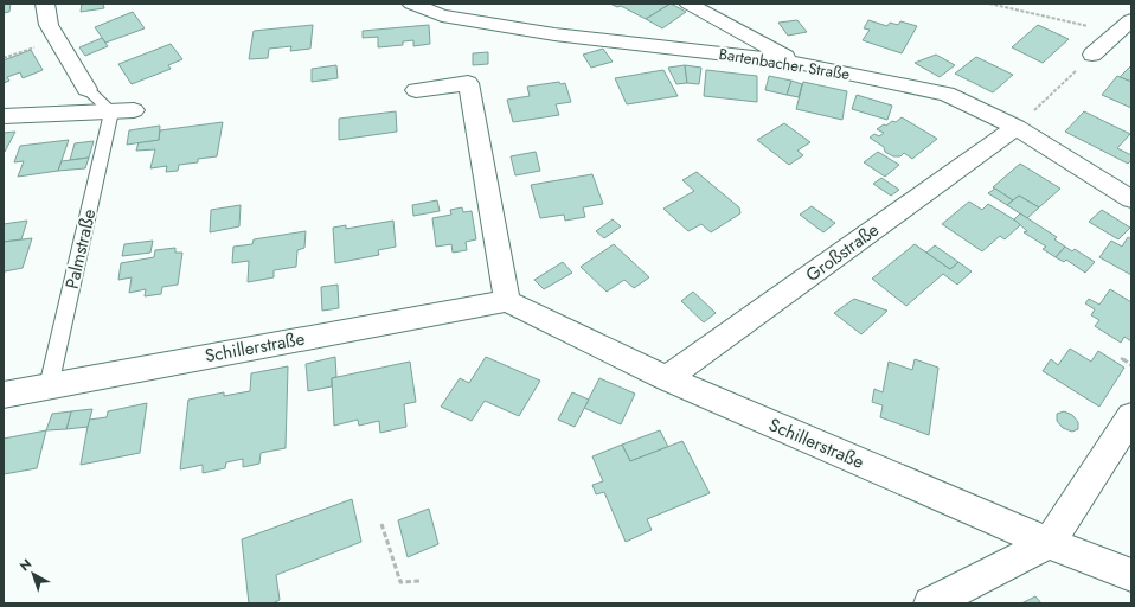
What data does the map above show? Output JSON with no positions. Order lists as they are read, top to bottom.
{
  "streets": {
    "street": ["Bartenbacher Straße", "Großstraße", "Schillerstraße"],
    "lane": ["Palmstraße"]
  },
  "crossings": [
    ["Bartenbacher Straße", "Großstraße"],
    ["Palmstraße", "Schillerstraße"],
    ["Großstraße", "Schillerstraße"]
  ],
  "north": "top left"
}
